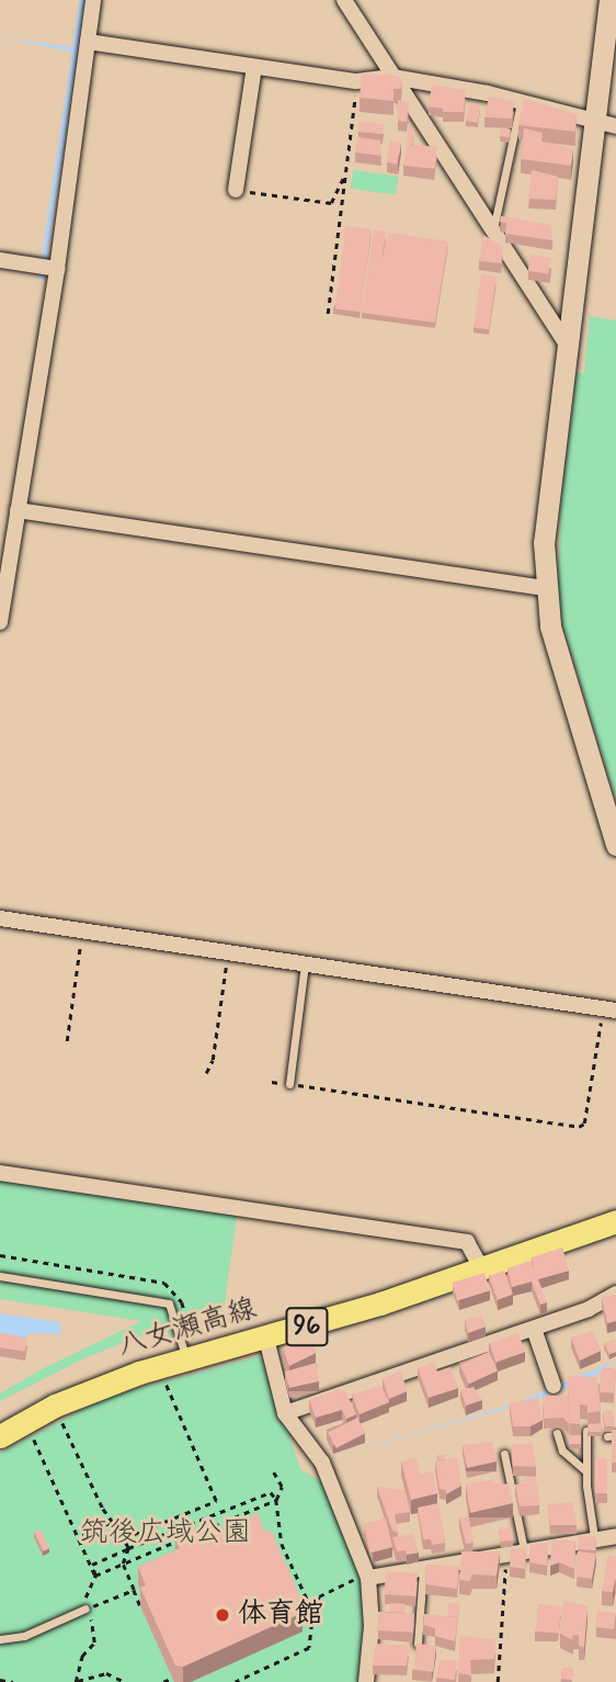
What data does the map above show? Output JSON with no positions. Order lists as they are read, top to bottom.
{
  "streets": {
    "main road": ["96", "八女瀬高線"]
  },
  "parks": ["筑後広域公園"],
  "places": ["体育館"]
}
